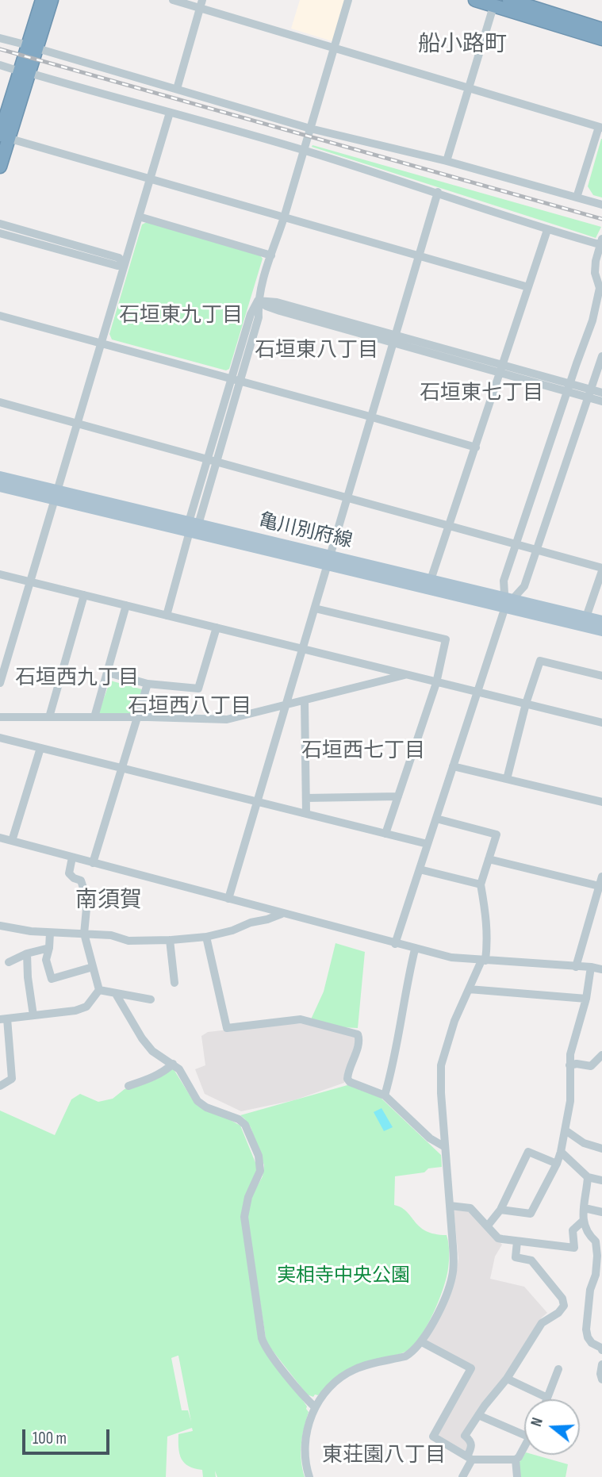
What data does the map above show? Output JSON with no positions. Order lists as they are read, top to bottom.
{
  "streets": {
    "main road": ["亀川別府線"]
  },
  "districts": [
    "船小路町",
    "石垣東九丁目",
    "石垣東八丁目",
    "石垣東七丁目",
    "石垣西九丁目",
    "石垣西八丁目",
    "石垣西七丁目",
    "南須賀",
    "東荘園八丁目"
  ],
  "parks": ["実相寺中央公園"],
  "scale_bar": "100 m",
  "north": "left"
}
